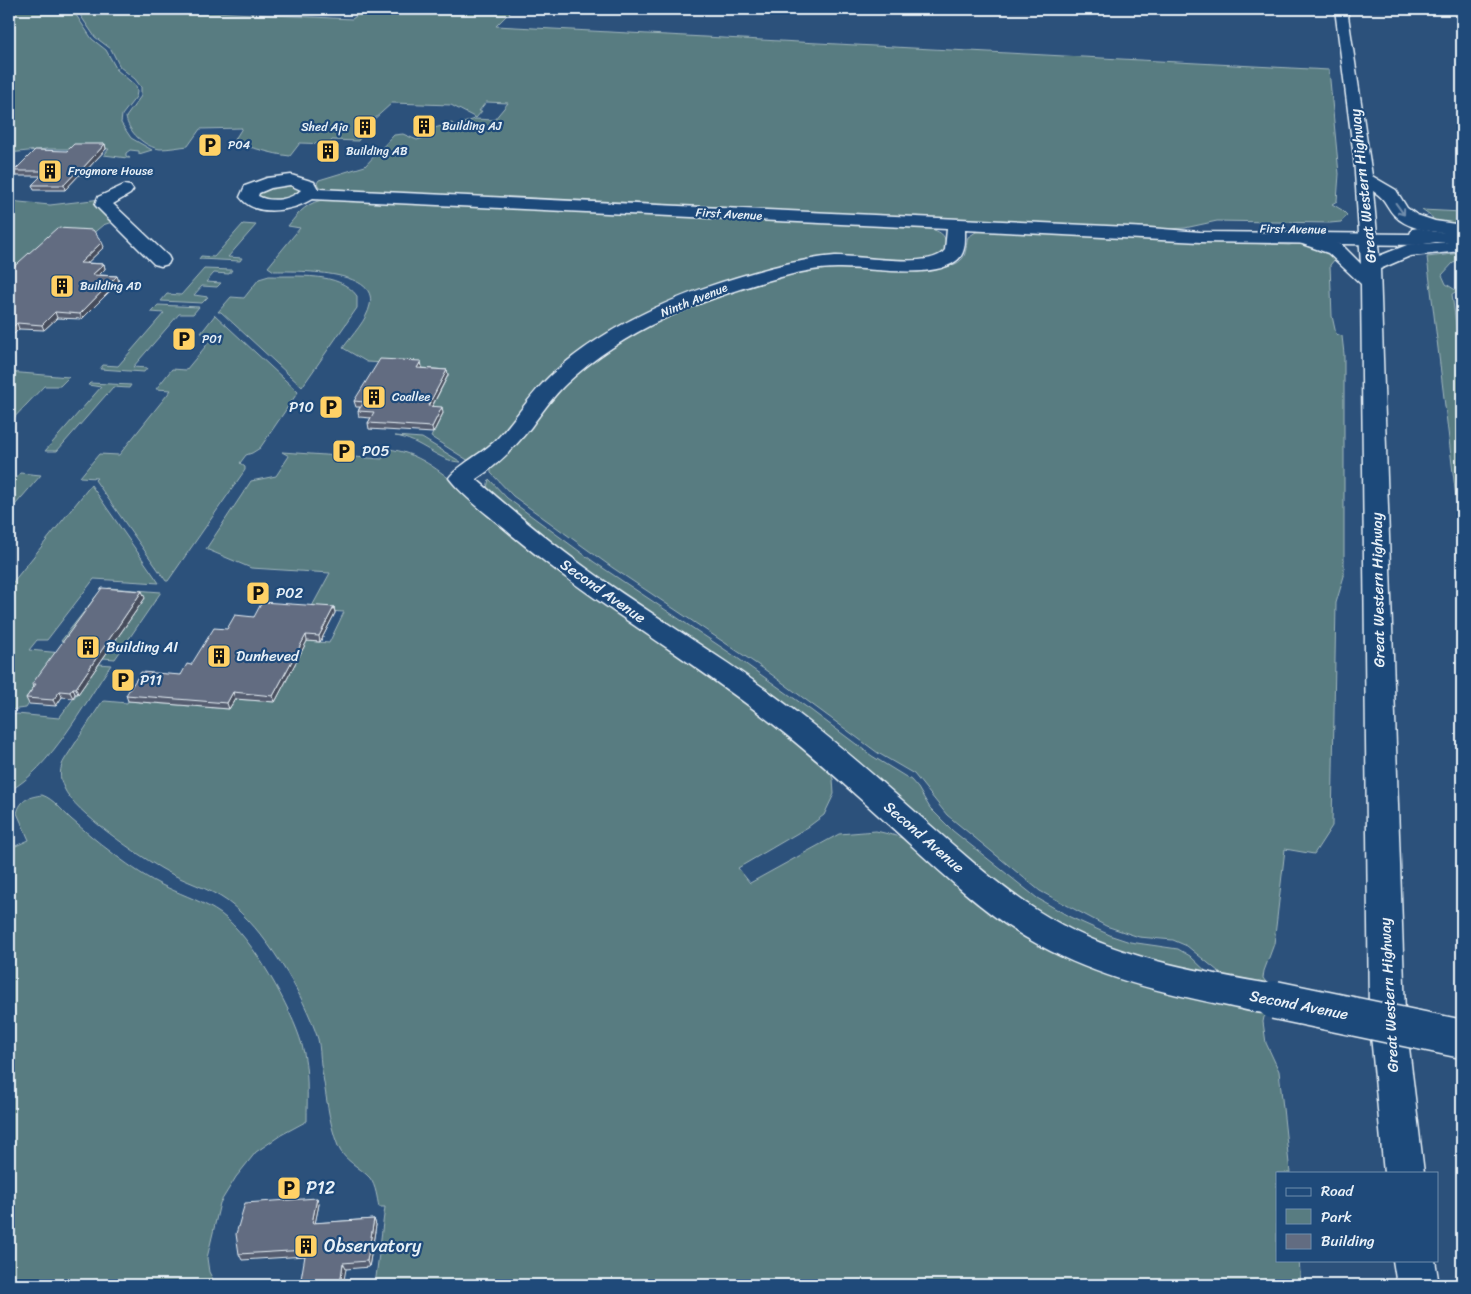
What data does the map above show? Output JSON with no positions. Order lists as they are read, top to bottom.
{
  "streets": {
    "main road": [
      "Great Western Highway",
      "First Avenue",
      "Ninth Avenue",
      "Second Avenue"
    ]
  },
  "crossings": [
    ["Great Western Highway", "First Avenue"],
    ["First Avenue", "Ninth Avenue"],
    ["Ninth Avenue", "Second Avenue"]
  ],
  "places": {
    "building": [
      "Building AJ",
      "Shed Aja",
      "Building AB",
      "Frogmore House",
      "Building AD",
      "Coallee",
      "Building AI",
      "Dunheved",
      "Observatory"
    ],
    "parking": [
      "P04",
      "P01",
      "P10",
      "P05",
      "P02",
      "P11",
      "P12"
    ]
  },
  "legend": ["Road", "Park", "Building"]
}
